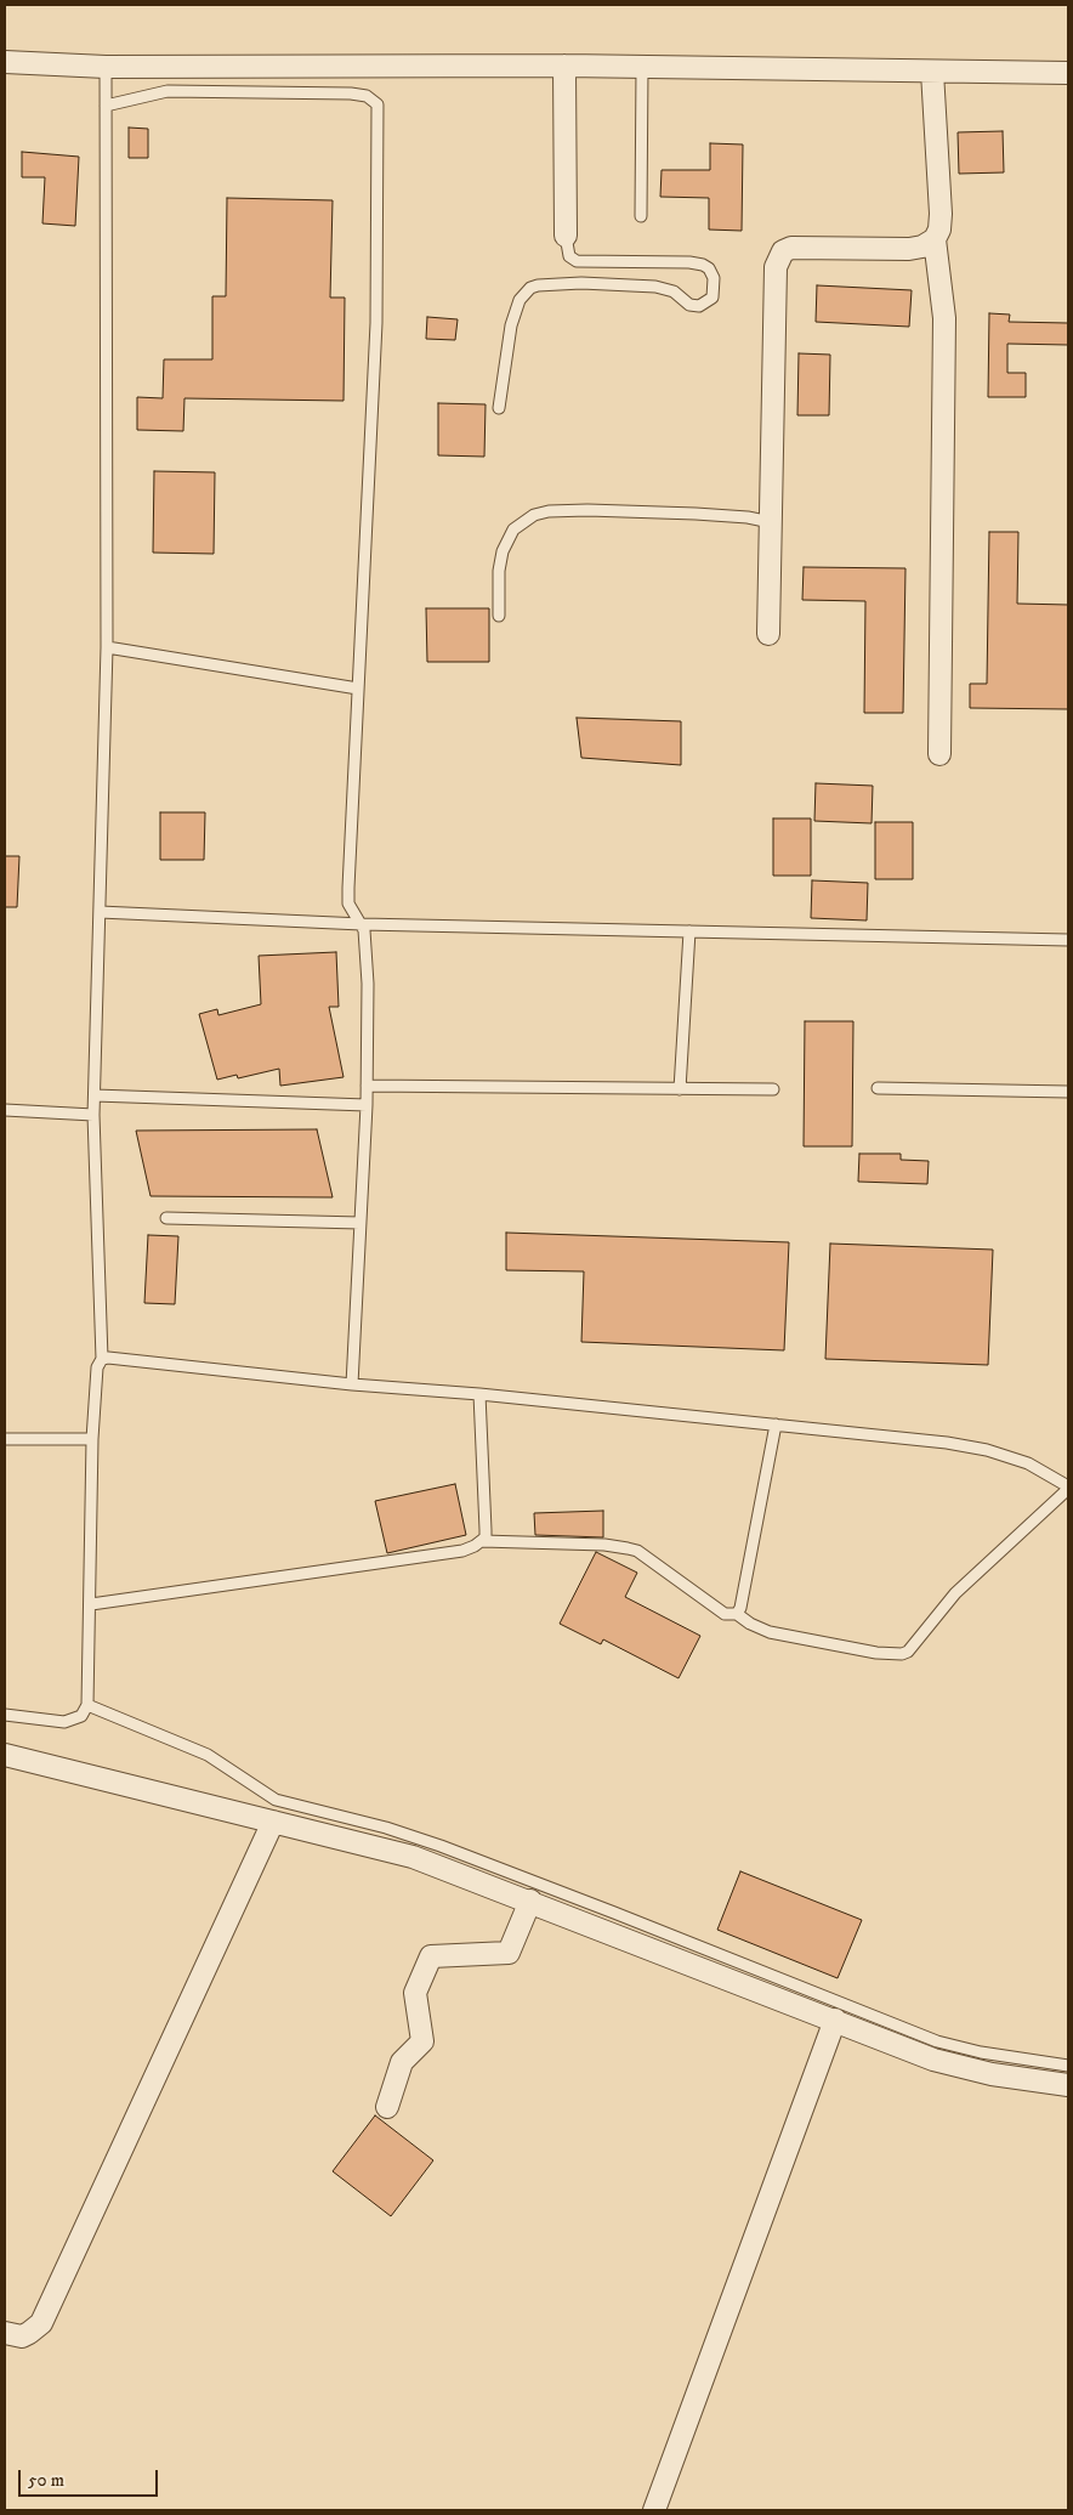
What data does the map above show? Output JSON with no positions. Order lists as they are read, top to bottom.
{
  "scale_bar": "50 m"
}
